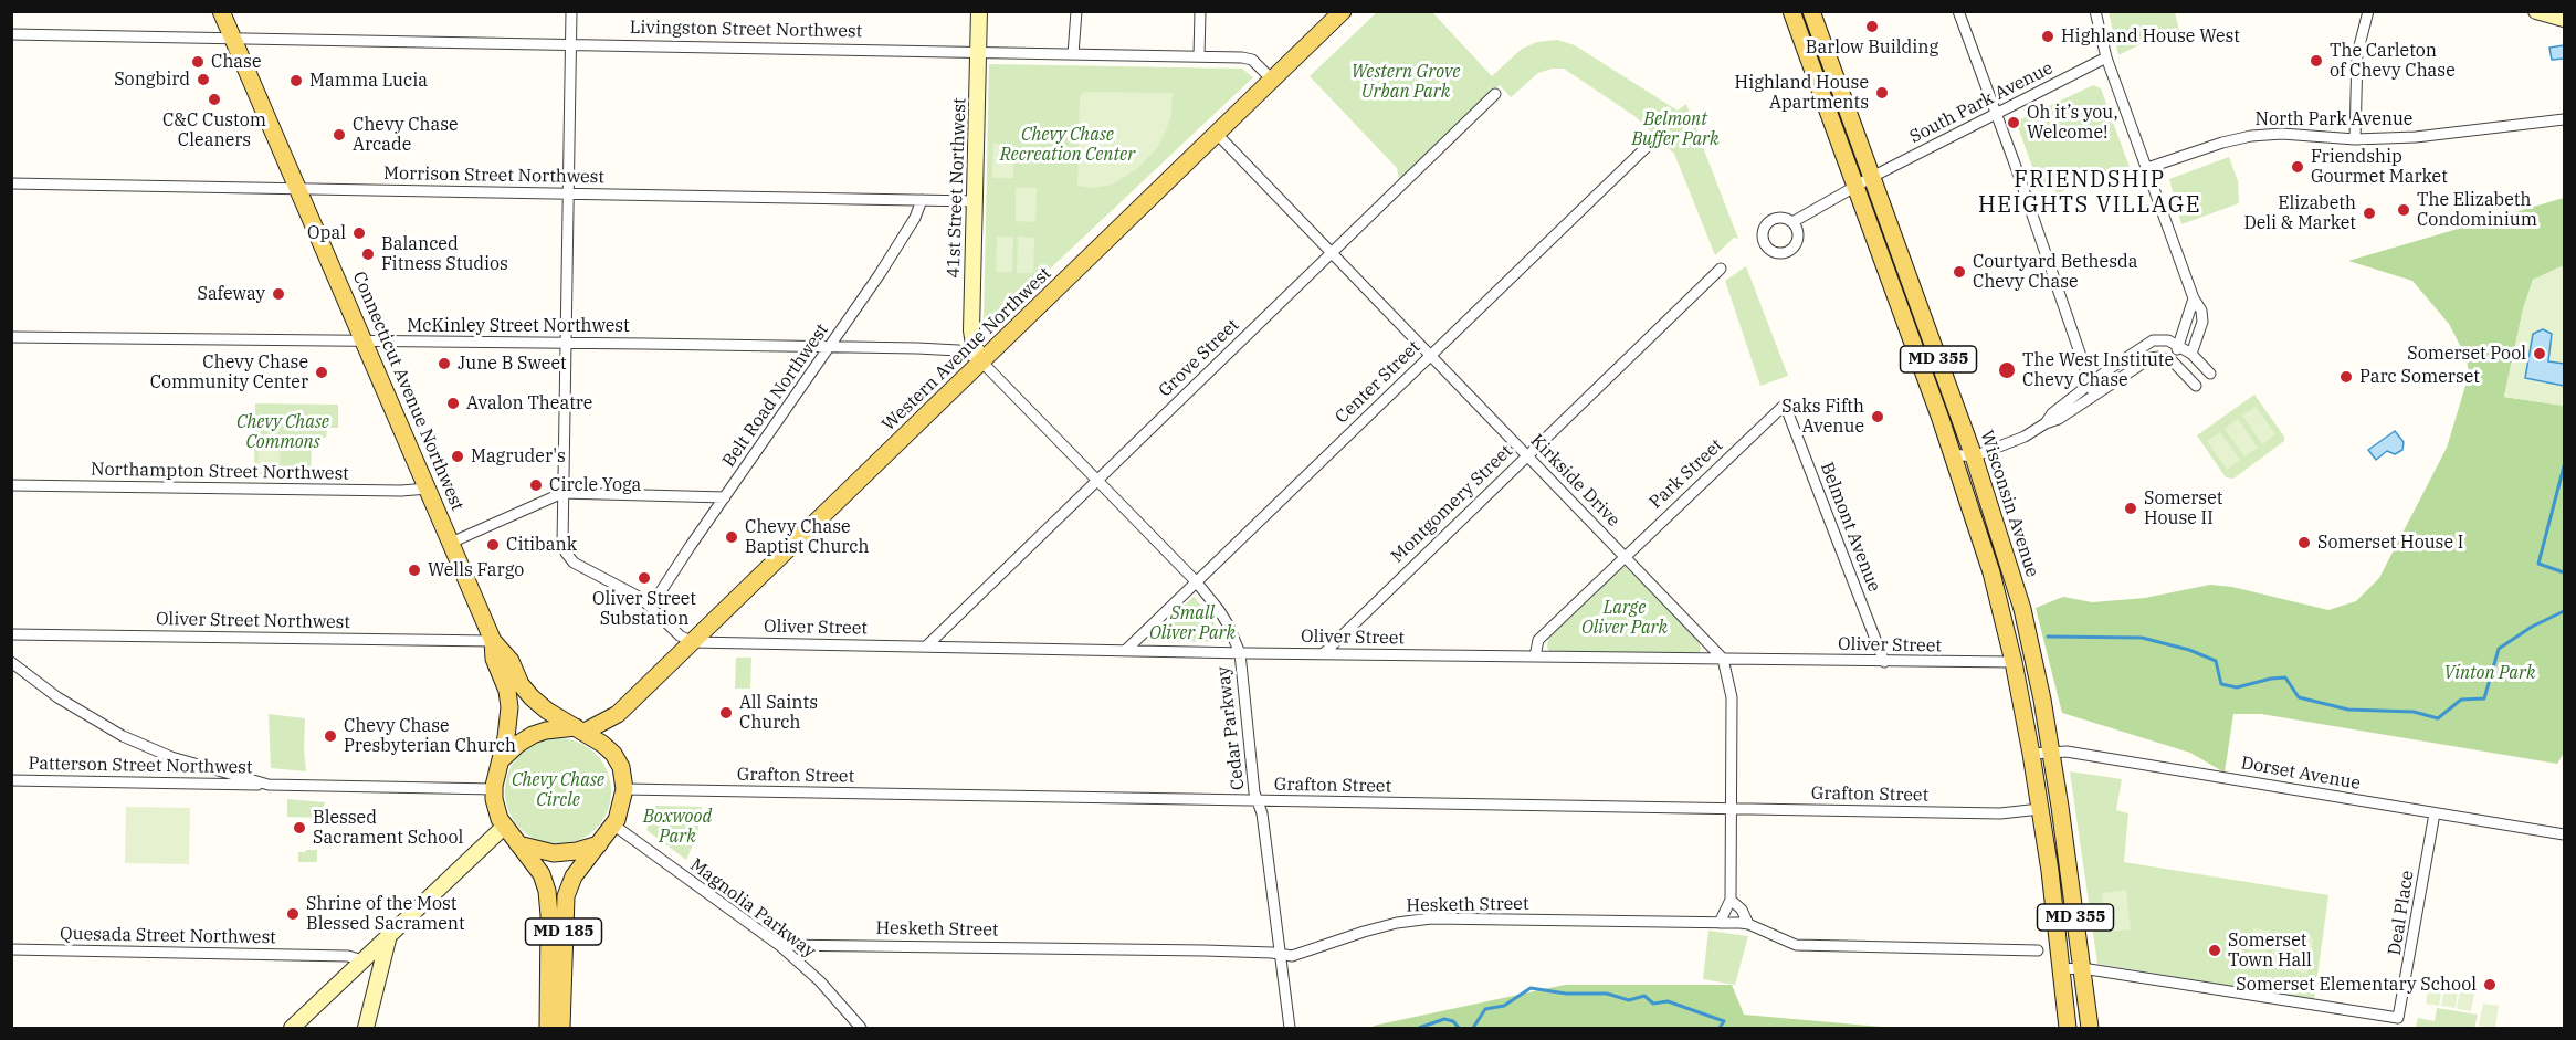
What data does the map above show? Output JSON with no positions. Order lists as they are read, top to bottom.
{
  "streets": {
    "main road": [
      "41st Street Northwest",
      "Western Avenue Northwest",
      "MD 355",
      "Connecticut Avenue Northwest",
      "Wisconsin Avenue",
      "MD 185"
    ],
    "street": [
      "Livingston Street Northwest",
      "South Park Avenue",
      "North Park Avenue",
      "Morrison Street Northwest",
      "McKinley Street Northwest",
      "Grove Street",
      "Center Street",
      "Belt Road Northwest",
      "Northampton Street Northwest",
      "Park Street",
      "Kirkside Drive",
      "Montgomery Street",
      "Belmont Avenue",
      "Oliver Street Northwest",
      "Oliver Street",
      "Cedar Parkway",
      "Patterson Street Northwest",
      "Dorset Avenue",
      "Grafton Street",
      "Hesketh Street",
      "Magnolia Parkway",
      "Deal Place",
      "Quesada Street Northwest"
    ]
  },
  "crossings": [
    ["Livingston Street Northwest", "41st Street Northwest"],
    ["Livingston Street Northwest", "Western Avenue Northwest"],
    ["Livingston Street Northwest", "Connecticut Avenue Northwest"],
    ["South Park Avenue", "Wisconsin Avenue"],
    ["Morrison Street Northwest", "41st Street Northwest"],
    ["Morrison Street Northwest", "Connecticut Avenue Northwest"],
    ["Morrison Street Northwest", "Belt Road Northwest"],
    ["41st Street Northwest", "McKinley Street Northwest"],
    ["41st Street Northwest", "Western Avenue Northwest"],
    ["41st Street Northwest", "Cedar Parkway"],
    ["McKinley Street Northwest", "Western Avenue Northwest"],
    ["McKinley Street Northwest", "Connecticut Avenue Northwest"],
    ["McKinley Street Northwest", "Belt Road Northwest"],
    ["McKinley Street Northwest", "Cedar Parkway"],
    ["Western Avenue Northwest", "Connecticut Avenue Northwest"],
    ["Western Avenue Northwest", "Kirkside Drive"],
    ["Western Avenue Northwest", "Oliver Street"],
    ["Western Avenue Northwest", "Cedar Parkway"],
    ["Western Avenue Northwest", "Grafton Street"],
    ["Western Avenue Northwest", "Magnolia Parkway"],
    ["Western Avenue Northwest", "MD 185"],
    ["Grove Street", "Kirkside Drive"],
    ["Grove Street", "Oliver Street"],
    ["Grove Street", "Cedar Parkway"],
    ["Center Street", "Kirkside Drive"],
    ["Center Street", "Oliver Street"],
    ["Center Street", "Cedar Parkway"],
    ["Connecticut Avenue Northwest", "Northampton Street Northwest"],
    ["Connecticut Avenue Northwest", "Oliver Street Northwest"],
    ["Connecticut Avenue Northwest", "Grafton Street"],
    ["Connecticut Avenue Northwest", "Magnolia Parkway"],
    ["Connecticut Avenue Northwest", "MD 185"],
    ["Park Street", "Kirkside Drive"],
    ["Park Street", "Belmont Avenue"],
    ["Park Street", "Oliver Street"],
    ["Kirkside Drive", "Montgomery Street"],
    ["Kirkside Drive", "Oliver Street"],
    ["Montgomery Street", "Oliver Street"],
    ["Wisconsin Avenue", "Oliver Street"],
    ["Wisconsin Avenue", "Dorset Avenue"],
    ["Wisconsin Avenue", "Grafton Street"],
    ["Wisconsin Avenue", "Deal Place"],
    ["Belmont Avenue", "Oliver Street"],
    ["Oliver Street", "Cedar Parkway"],
    ["Cedar Parkway", "Grafton Street"],
    ["Cedar Parkway", "Hesketh Street"],
    ["Dorset Avenue", "Deal Place"],
    ["Grafton Street", "Magnolia Parkway"],
    ["Grafton Street", "MD 185"],
    ["Hesketh Street", "Magnolia Parkway"],
    ["Magnolia Parkway", "MD 185"]
  ],
  "districts": ["FRIENDSHIP HEIGHTS VILLAGE"],
  "parks": [
    "Western Grove Urban Park",
    "Belmont Buffer Park",
    "Chevy Chase Recreation Center",
    "Chevy Chase Commons",
    "Large Oliver Park",
    "Small Oliver Park",
    "Vinton Park",
    "Chevy Chase Circle",
    "Boxwood Park"
  ],
  "places": [
    "Barlow Building",
    "Highland House West",
    "The Carleton of Chevy Chase",
    "Chase",
    "Songbird",
    "Mamma Lucia",
    "Highland House Apartments",
    "C&C Custom Cleaners",
    "Oh it’s you, Welcome!",
    "Chevy Chase Arcade",
    "Friendship Gourmet Market",
    "The Elizabeth Condominium",
    "Elizabeth Deli & Market",
    "Opal",
    "Balanced Fitness Studios",
    "Courtyard Bethesda Chevy Chase",
    "Safeway",
    "Somerset Pool",
    "June B Sweet",
    "The West Institute Chevy Chase",
    "Chevy Chase Community Center",
    "Parc Somerset",
    "Avalon Theatre",
    "Saks Fifth Avenue",
    "Magruder's",
    "Circle Yoga",
    "Somerset House II",
    "Chevy Chase Baptist Church",
    "Somerset House I",
    "Citibank",
    "Wells Fargo",
    "Oliver Street Substation",
    "All Saints Church",
    "Chevy Chase Presbyterian Church",
    "Blessed Sacrament School",
    "Shrine of the Most Blessed Sacrament",
    "Somerset Town Hall",
    "Somerset Elementary School"
  ]
}
